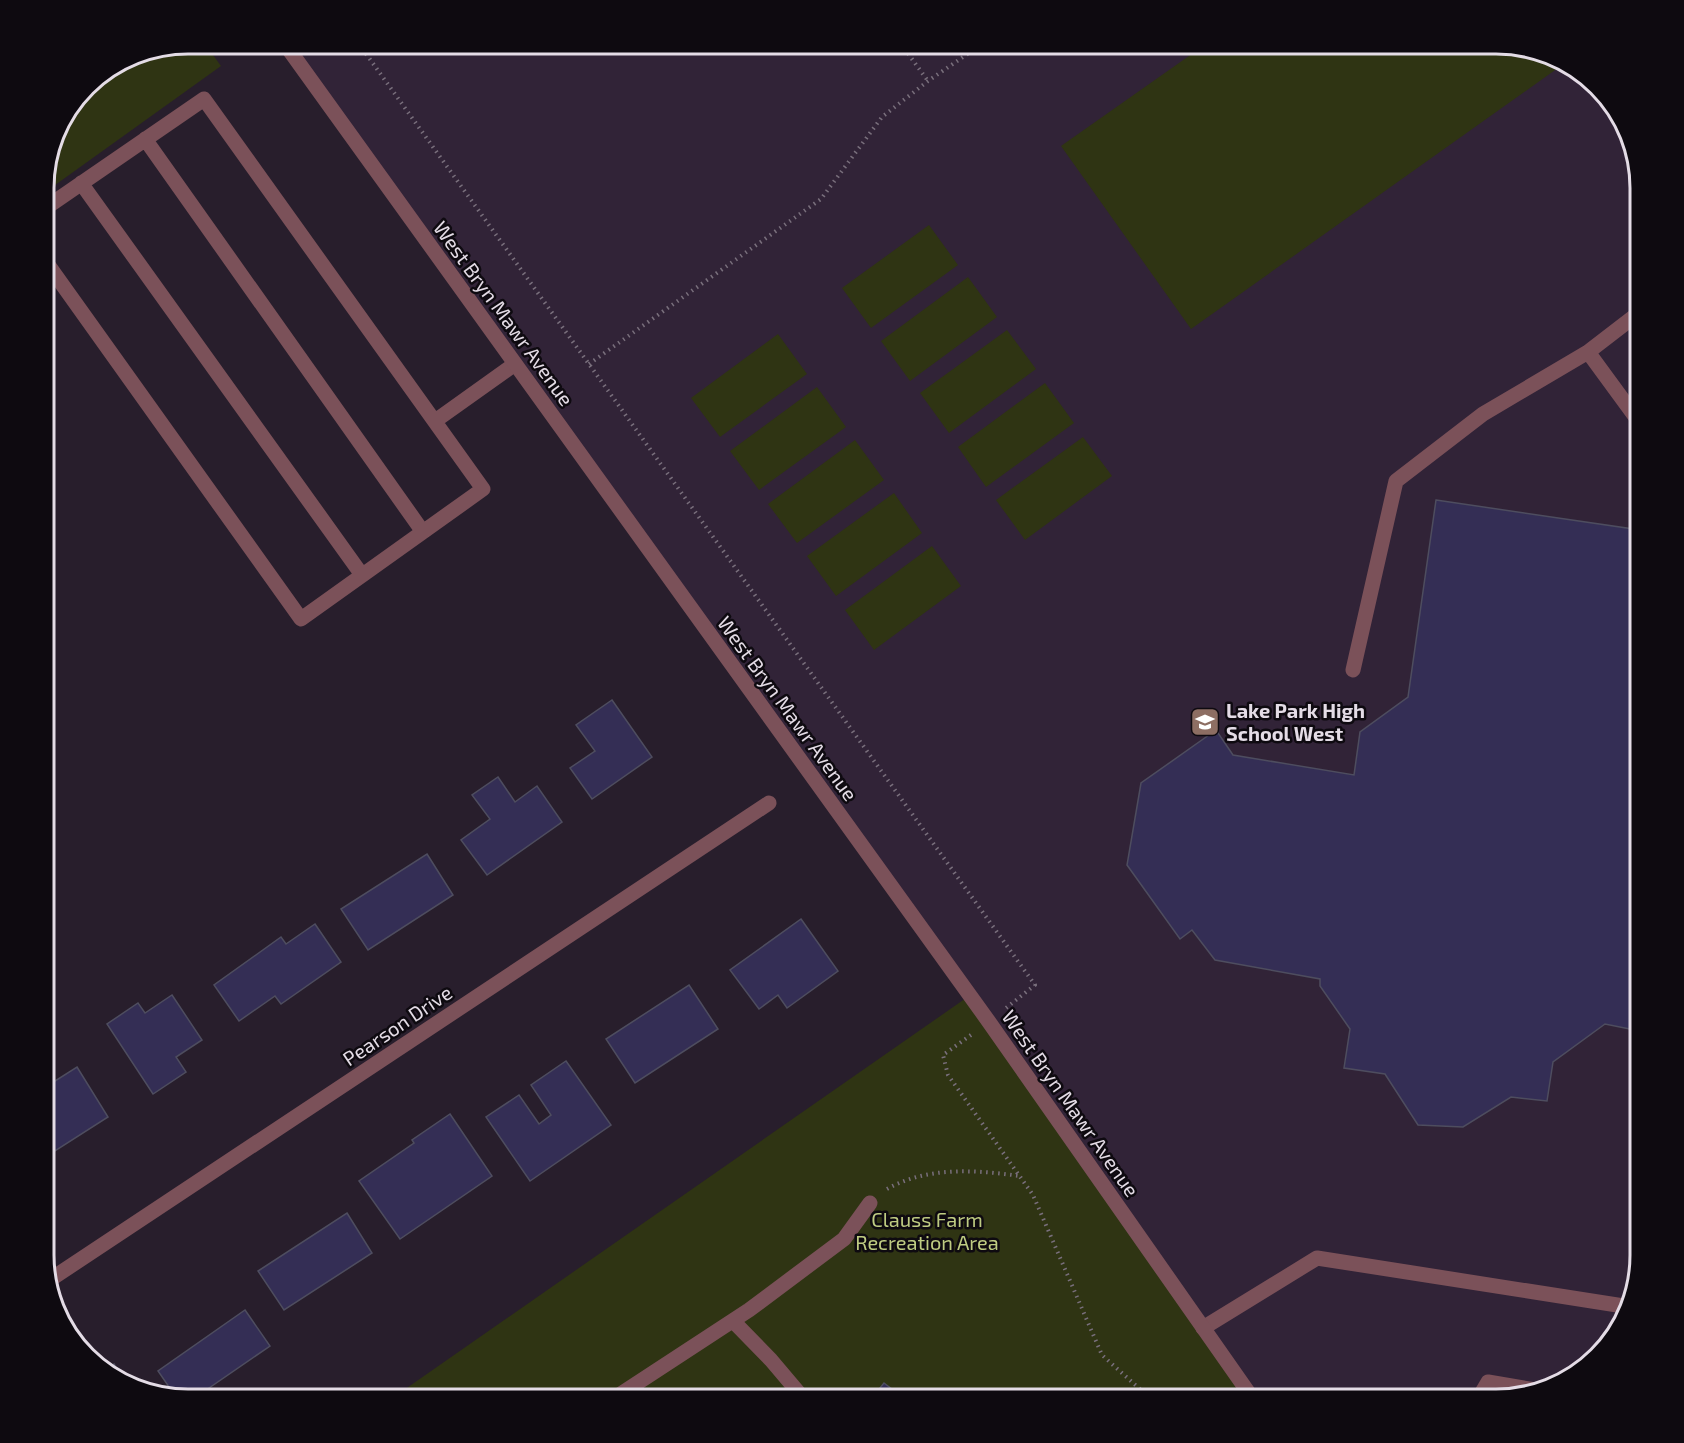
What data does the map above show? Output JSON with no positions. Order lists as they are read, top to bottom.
{
  "streets": {
    "street": ["West Bryn Mawr Avenue", "Pearson Drive"]
  },
  "parks": ["Clauss Farm Recreation Area"],
  "places": {
    "school or university": ["Lake Park High School West"]
  }
}
